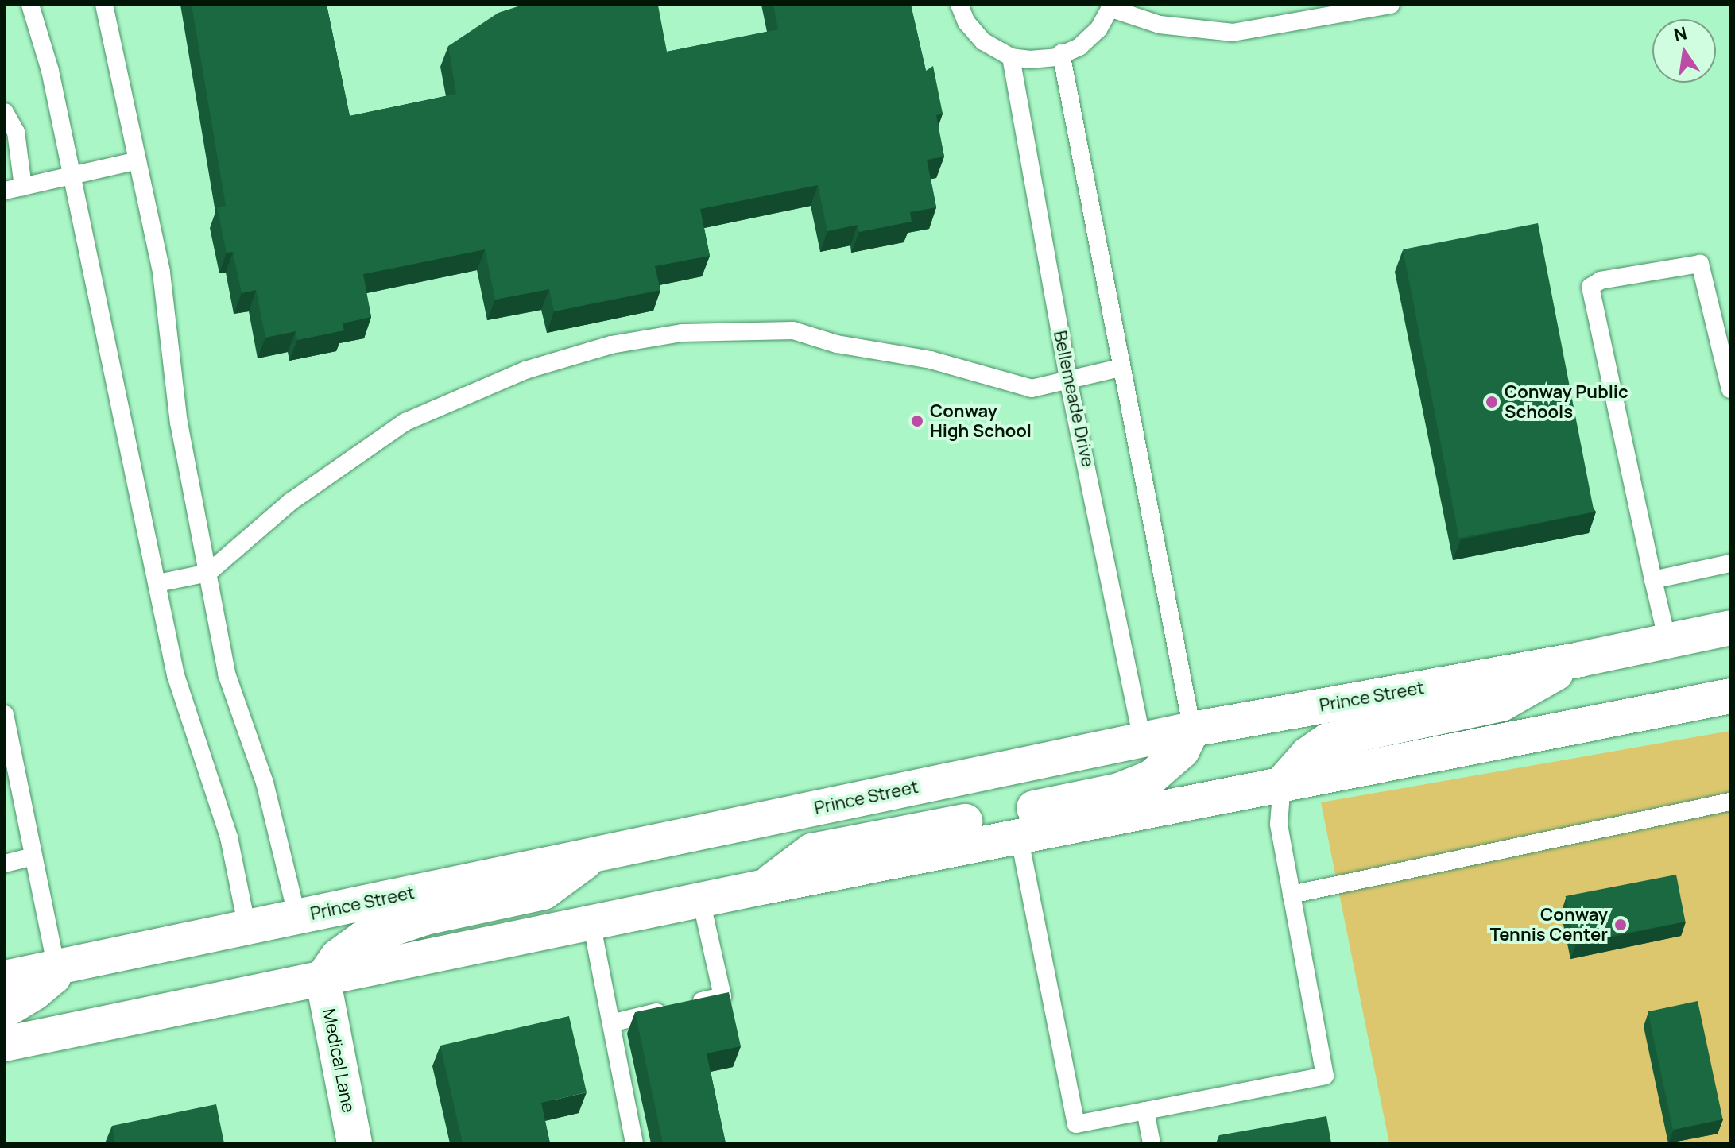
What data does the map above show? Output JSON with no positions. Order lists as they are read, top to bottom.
{
  "streets": {
    "main road": ["Prince Street", "Medical Lane"],
    "lane": ["Bellemeade Drive"]
  },
  "crossings": [
    ["Bellemeade Drive", "Prince Street"]
  ],
  "places": ["Conway Public Schools", "Conway High School", "Conway Tennis Center"],
  "north": "top"
}
